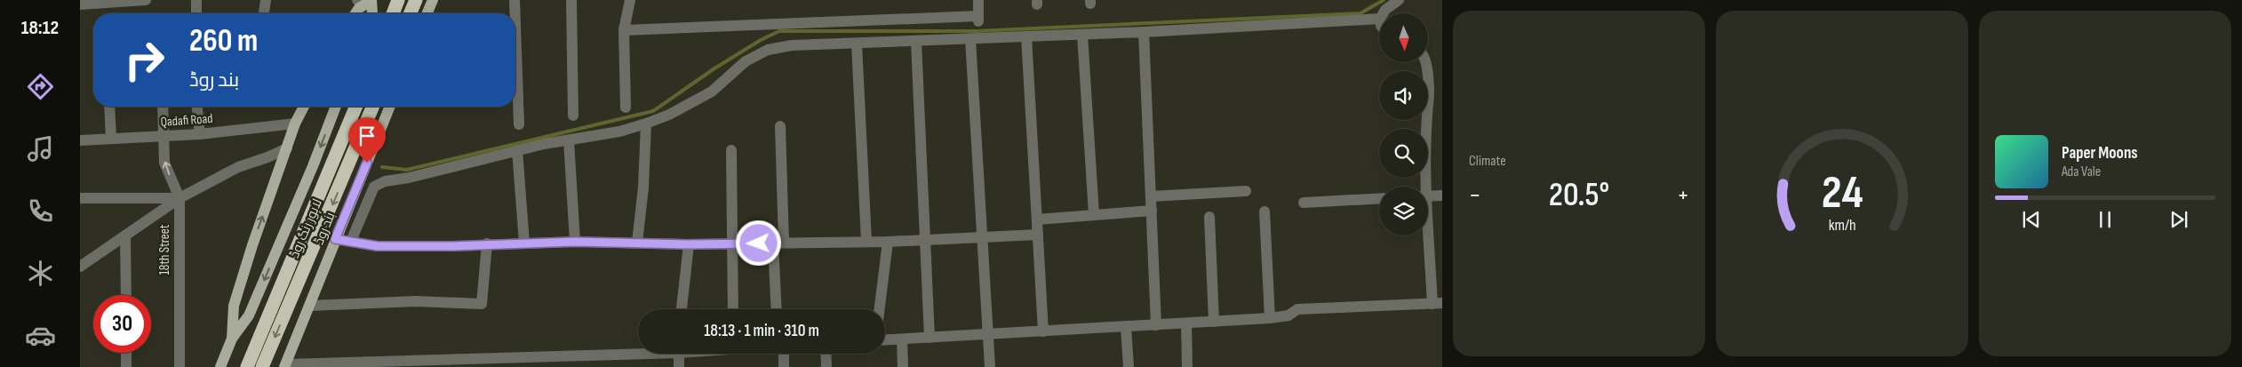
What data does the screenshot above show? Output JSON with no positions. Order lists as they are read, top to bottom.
{
  "streets": {
    "highway": ["لاہور رنگ روڈ"],
    "main road": ["بند روڈ"],
    "street": ["Qadafi Road", "18th Street"]
  },
  "crossings": [
    ["Qadafi Road", "18th Street"]
  ],
  "north": "bottom",
  "page": {
    "tabs": "18:12",
    "tile": "Climate",
    "turn": ["260 m", "بند روڈ"],
    "song": ["Paper Moons", "Ada Vale"],
    "heat": ["−", "20.5°", "+"],
    "limit": "30",
    "trip": "18:13 · 1 min · 310 m",
    "gauge": ["24", "km/h"]
  }
}
